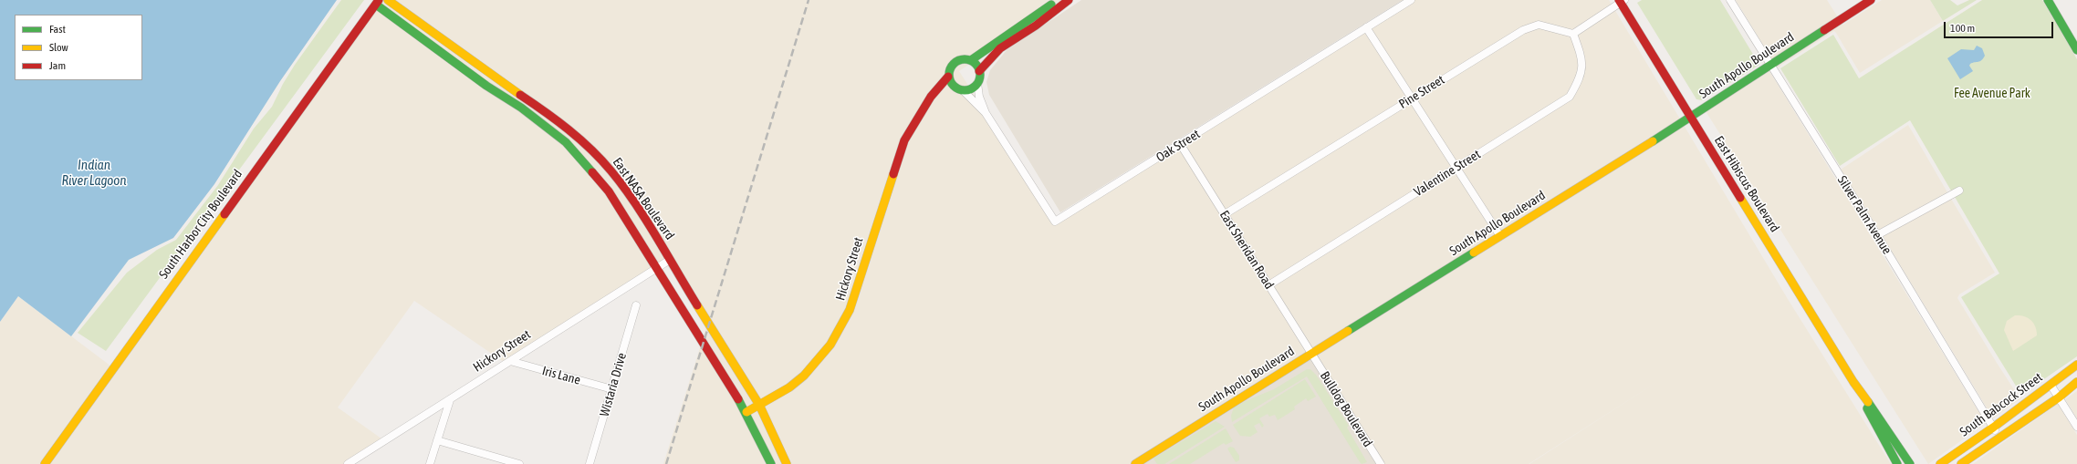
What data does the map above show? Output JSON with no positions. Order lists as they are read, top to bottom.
{
  "streets": {
    "street": [
      "South Apollo Boulevard",
      "Pine Street",
      "Oak Street",
      "Valentine Street",
      "East Hibiscus Boulevard",
      "East NASA Boulevard",
      "Silver Palm Avenue",
      "South Harbor City Boulevard",
      "East Sheridan Road",
      "Hickory Street",
      "Iris Lane",
      "Wistaria Drive",
      "South Babcock Street",
      "Bulldog Boulevard"
    ]
  },
  "crossings": [
    ["South Apollo Boulevard", "East Hibiscus Boulevard"],
    ["South Apollo Boulevard", "Silver Palm Avenue"],
    ["South Apollo Boulevard", "East Sheridan Road"],
    ["South Apollo Boulevard", "Bulldog Boulevard"],
    ["Pine Street", "Valentine Street"],
    ["Pine Street", "East Sheridan Road"],
    ["Oak Street", "East Sheridan Road"],
    ["Oak Street", "Hickory Street"],
    ["Valentine Street", "East Sheridan Road"],
    ["East NASA Boulevard", "South Harbor City Boulevard"],
    ["East NASA Boulevard", "Hickory Street"],
    ["Silver Palm Avenue", "South Babcock Street"],
    ["East Sheridan Road", "Bulldog Boulevard"],
    ["Hickory Street", "Iris Lane"],
    ["Iris Lane", "Wistaria Drive"]
  ],
  "water": ["Indian River Lagoon"],
  "parks": ["Fee Avenue Park"],
  "legend": ["Fast", "Slow", "Jam"],
  "scale_bar": "100 m"
}
